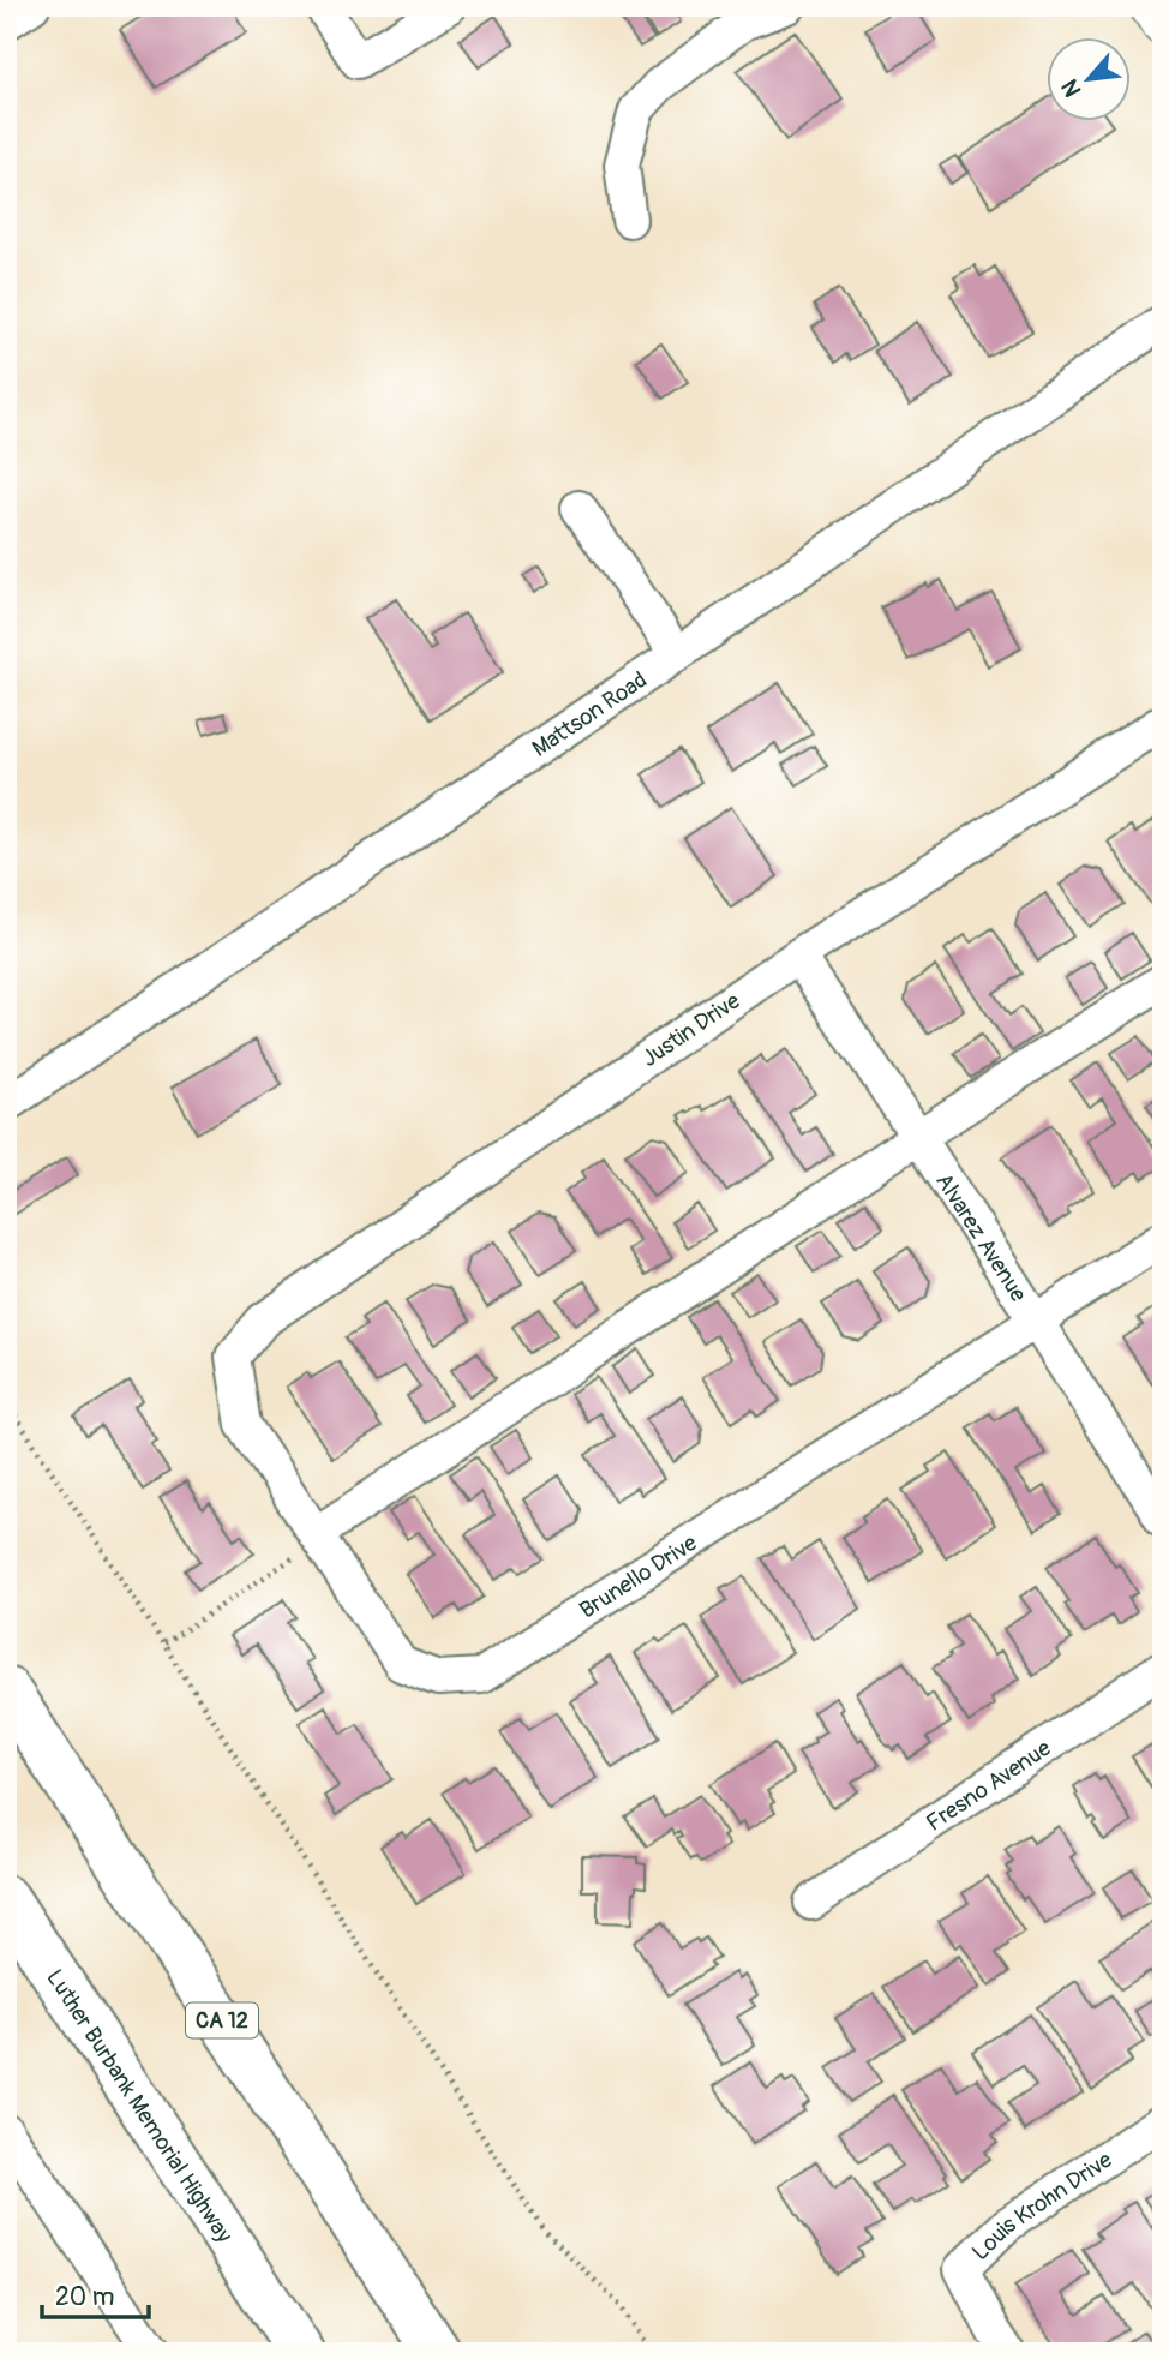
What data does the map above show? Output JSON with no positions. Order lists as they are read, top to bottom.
{
  "streets": {
    "highway": ["CA 12", "Luther Burbank Memorial Highway"],
    "street": [
      "Mattson Road",
      "Justin Drive",
      "Alvarez Avenue",
      "Brunello Drive",
      "Fresno Avenue",
      "Louis Krohn Drive"
    ]
  },
  "crossings": [
    ["Justin Drive", "Alvarez Avenue"],
    ["Justin Drive", "Brunello Drive"],
    ["Alvarez Avenue", "Brunello Drive"]
  ],
  "scale_bar": "20 m",
  "north": "bottom left"
}
